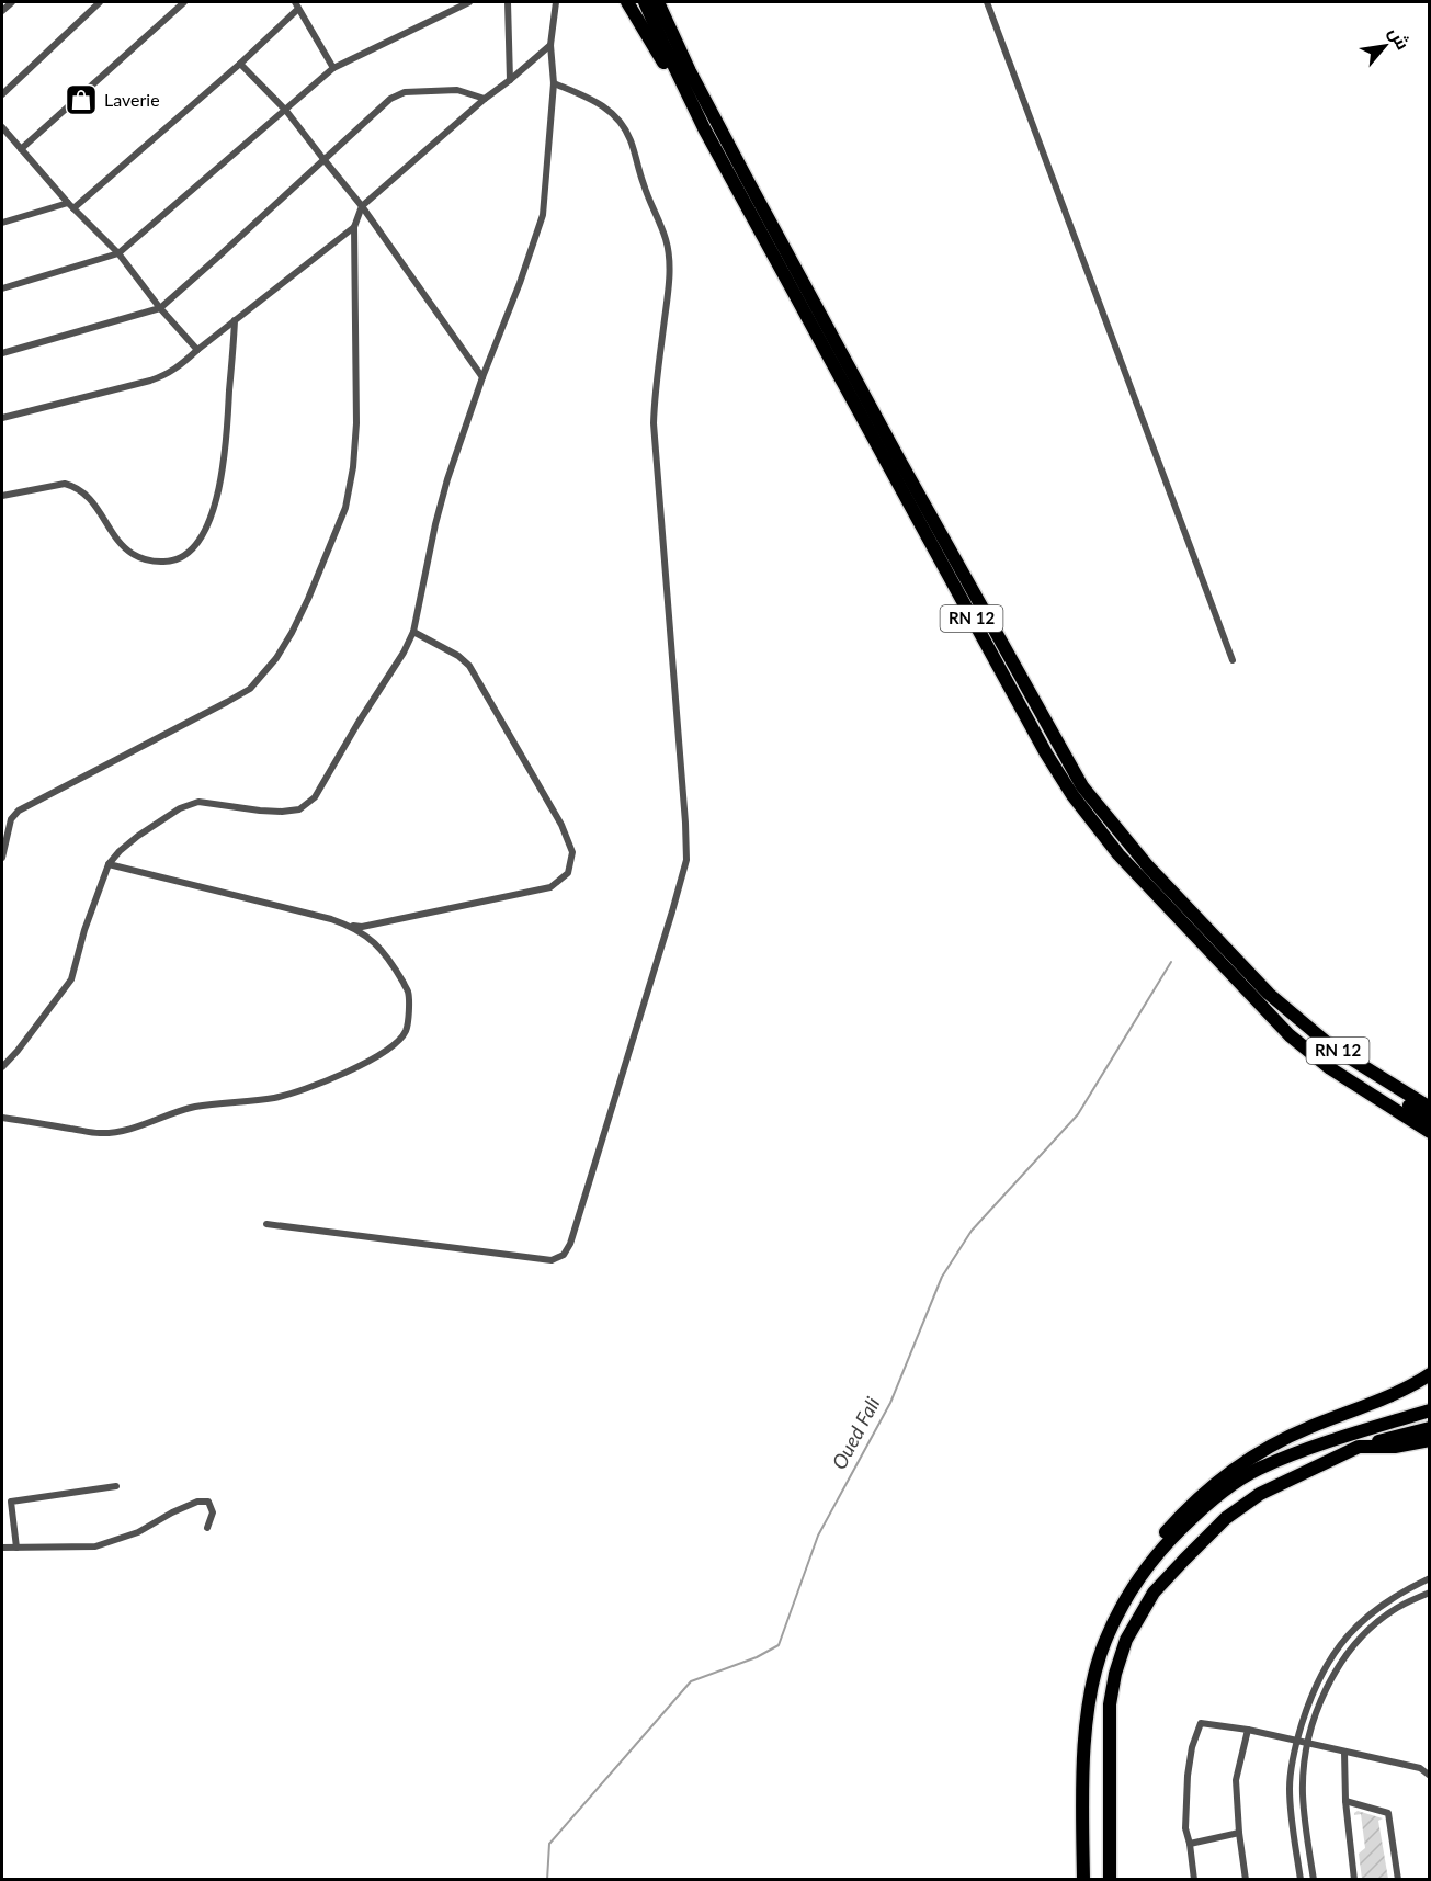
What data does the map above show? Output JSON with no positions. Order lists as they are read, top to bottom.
{
  "streets": {
    "highway": ["RN 12"]
  },
  "water": ["Oued Fali"],
  "places": {
    "shop": ["Laverie"]
  },
  "north": "top right"
}
